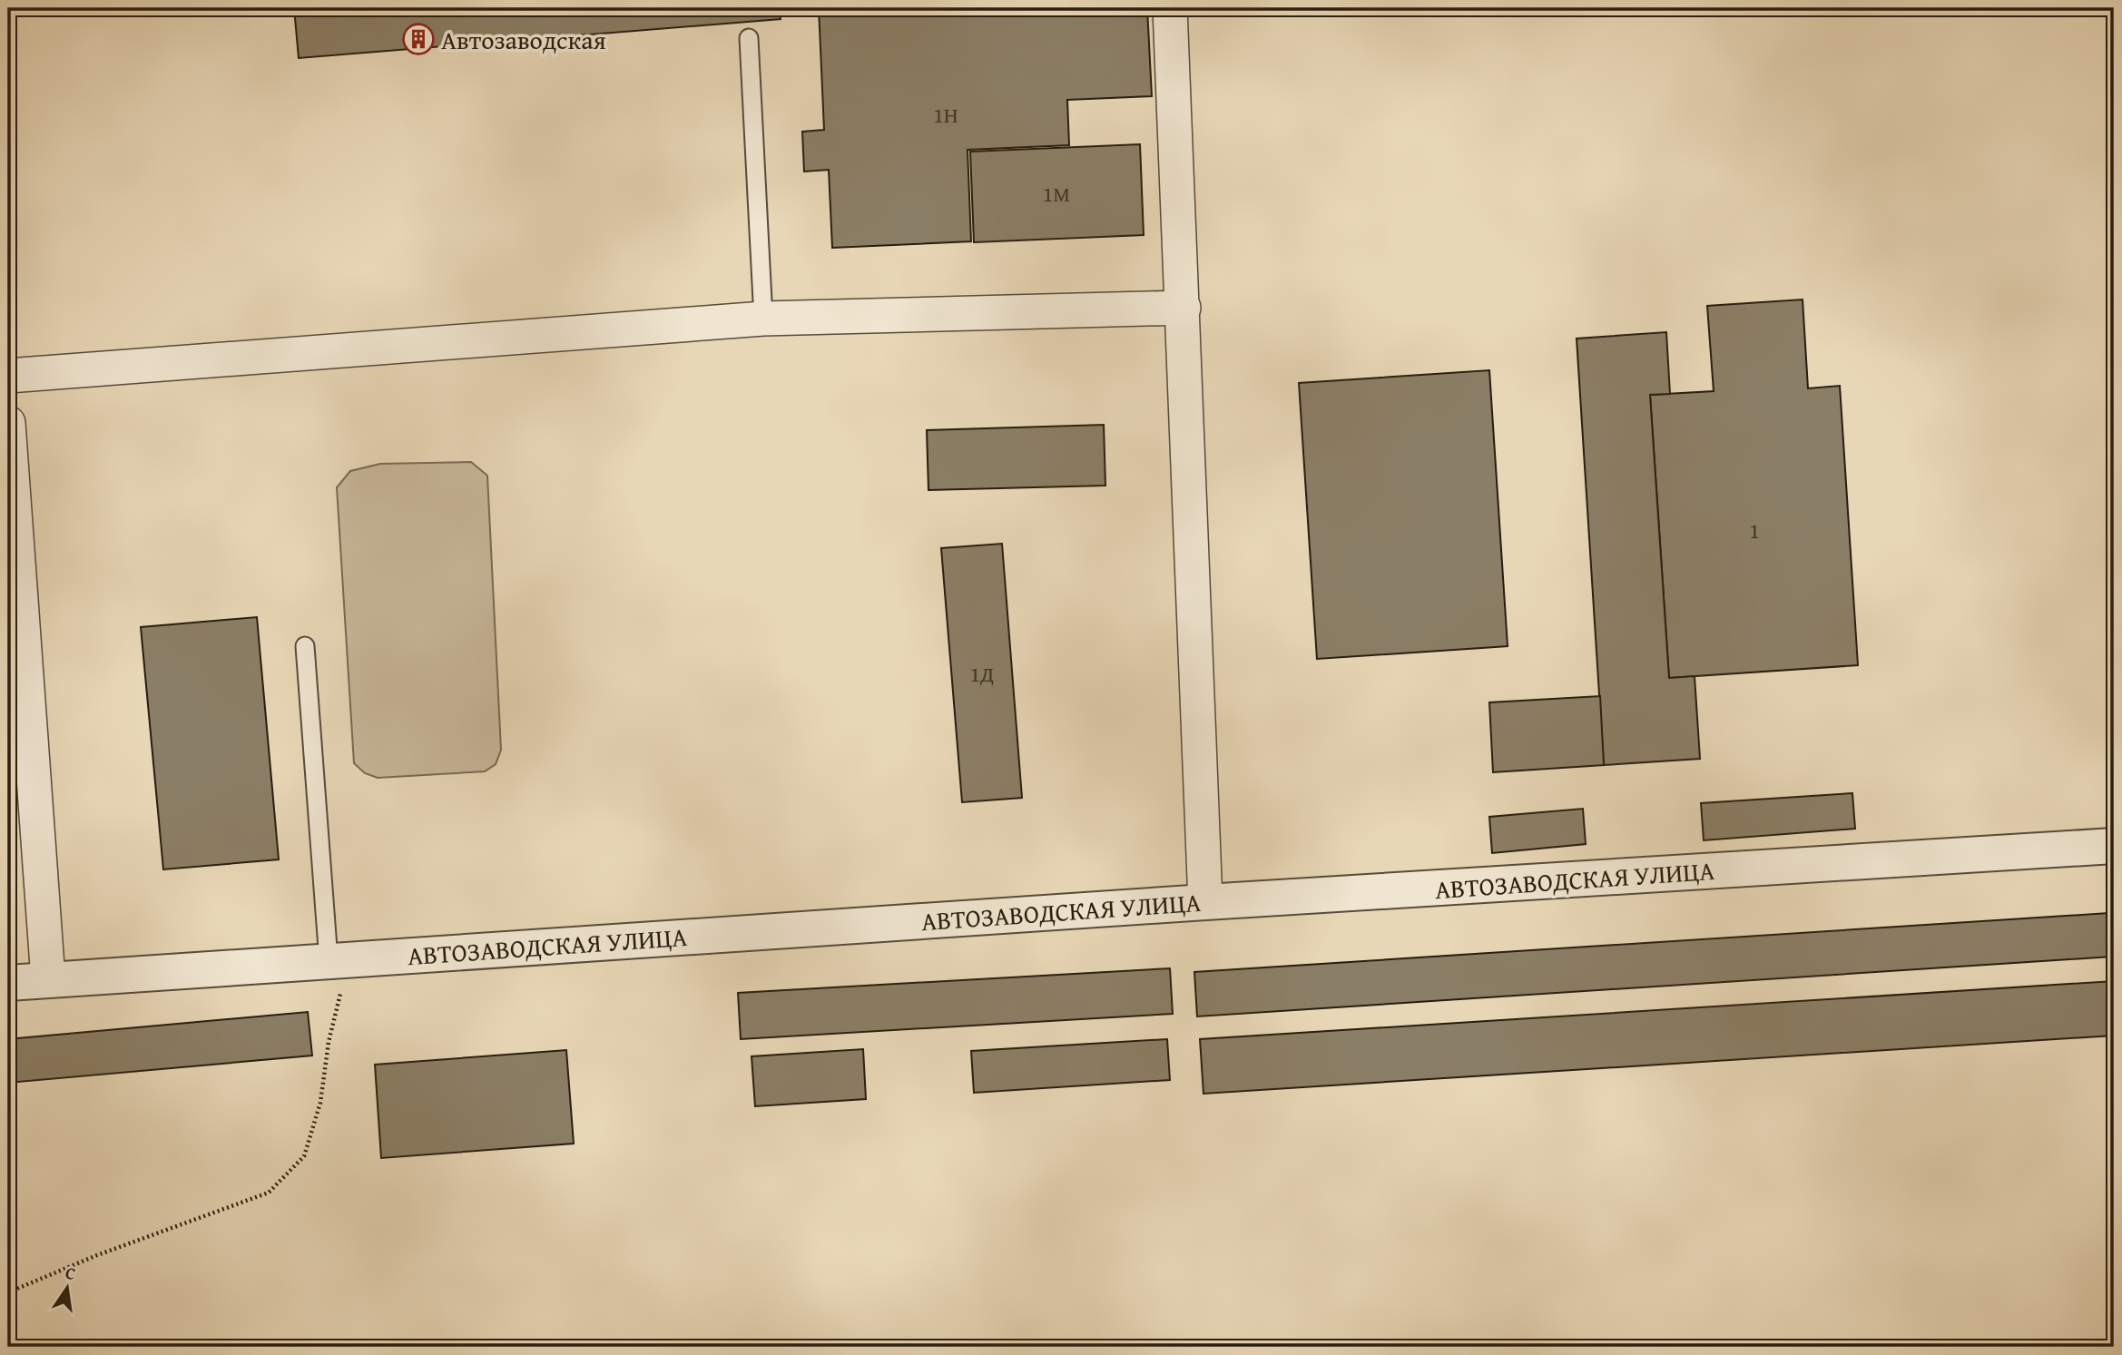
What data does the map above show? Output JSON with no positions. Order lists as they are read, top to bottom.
{
  "streets": {
    "street": ["АВТОЗАВОДСКАЯ УЛИЦА"]
  },
  "places": {
    "building": ["Автозаводская"]
  },
  "house_numbers": [
    "1Н",
    "1М",
    "1",
    "1Д"
  ],
  "north": "top"
}
